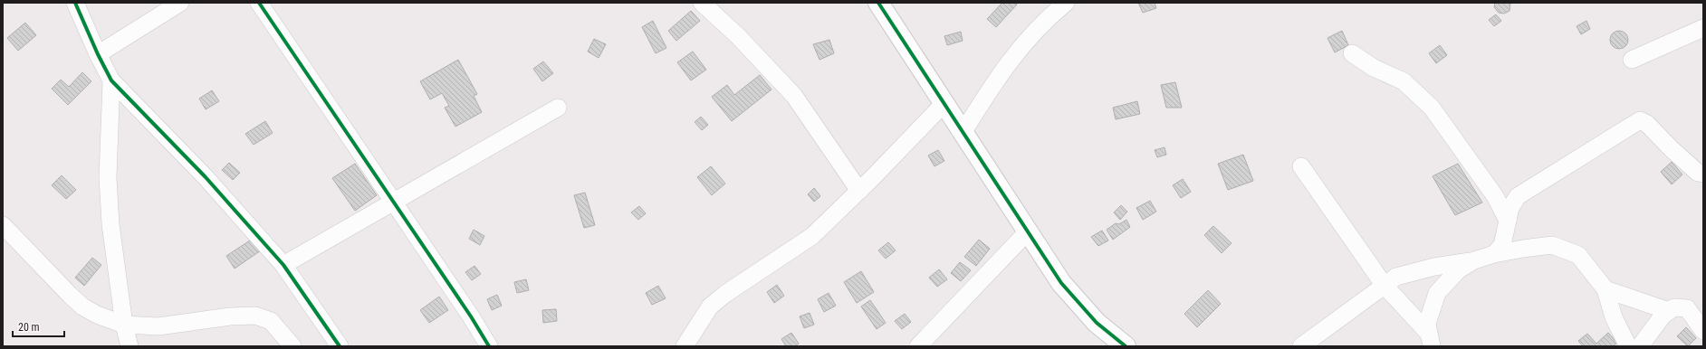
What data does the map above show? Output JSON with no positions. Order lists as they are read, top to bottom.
{
  "scale_bar": "20 m"
}
